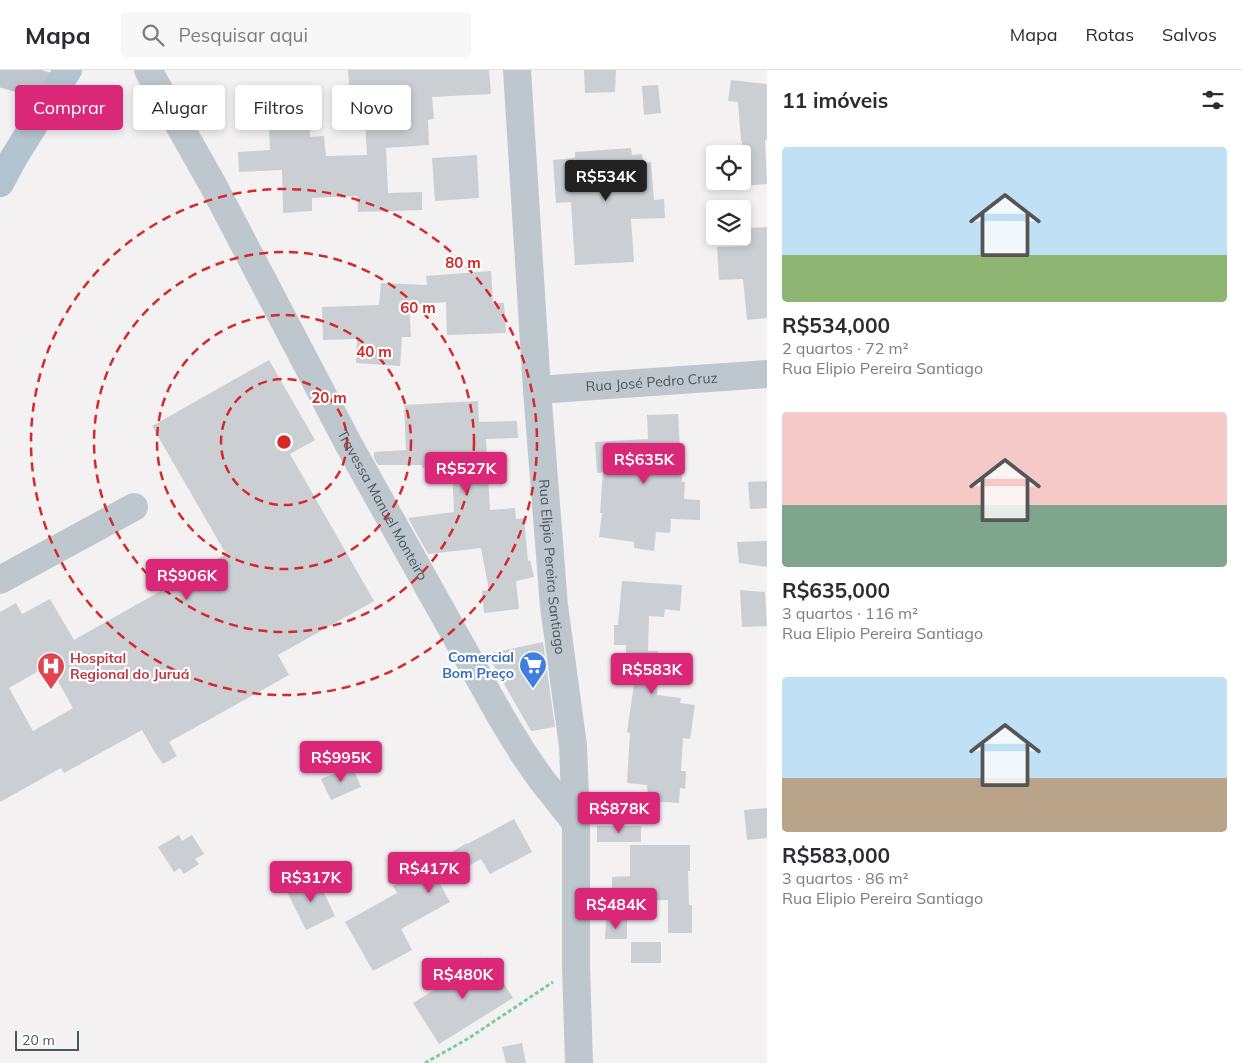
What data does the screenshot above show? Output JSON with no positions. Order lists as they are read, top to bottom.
{
  "streets": {
    "street": ["Rua José Pedro Cruz", "Travessa Manuel Monteiro", "Rua Elipio Pereira Santiago"]
  },
  "crossings": [
    ["Rua José Pedro Cruz", "Rua Elipio Pereira Santiago"],
    ["Travessa Manuel Monteiro", "Rua Elipio Pereira Santiago"]
  ],
  "places": {
    "supermarket": ["Comercial Bom Preço"],
    "hospital": ["Hospital Regional do Juruá"]
  },
  "scale_bar": "20 m",
  "page": {
    "header": "Mapa",
    "search": "Pesquisar aqui",
    "nav": ["Mapa", "Rotas", "Salvos"],
    "heading": "11 imóveis",
    "chip": [
      "Comprar",
      "Alugar",
      "Filtros",
      "Novo"
    ],
    "list": [
      {
        "name": "R$534,000",
        "note": "2 quartos · 72 m² · Rua Elipio Pereira Santiago"
      },
      {
        "name": "R$635,000",
        "note": "3 quartos · 116 m² · Rua Elipio Pereira Santiago"
      },
      {
        "name": "R$583,000",
        "note": "3 quartos · 86 m² · Rua Elipio Pereira Santiago"
      }
    ],
    "price": [
      "R$534K",
      "R$635K",
      "R$527K",
      "R$906K",
      "R$583K",
      "R$995K",
      "R$878K",
      "R$417K",
      "R$317K",
      "R$484K",
      "R$480K"
    ],
    "scale": "20 m"
  },
  "rings": [
    "80 m",
    "60 m",
    "40 m",
    "20 m"
  ]
}
